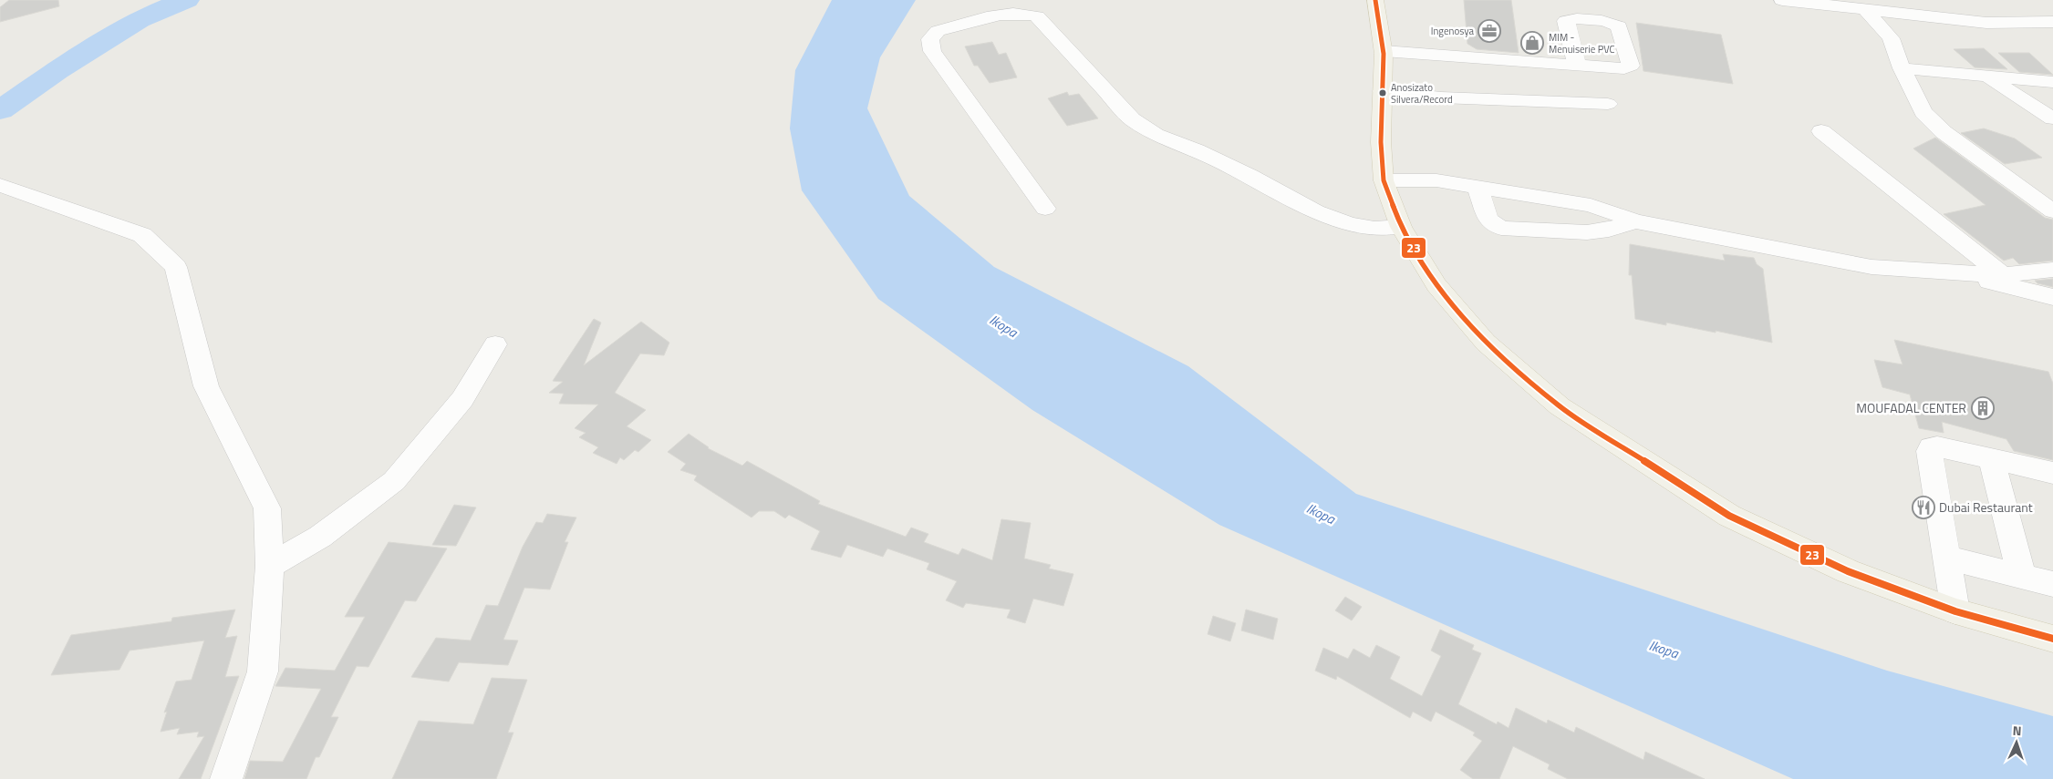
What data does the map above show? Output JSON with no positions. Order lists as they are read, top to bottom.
{
  "water": ["Ikopa"],
  "places": {
    "office": ["Ingenosya"],
    "shop": ["MIM - Menuiserie PVC"],
    "other": ["Anosizato Silvera/Record"],
    "building": ["MOUFADAL CENTER"],
    "restaurant": ["Dubai Restaurant"]
  },
  "lines": ["transit line 23"],
  "north": "top"
}
